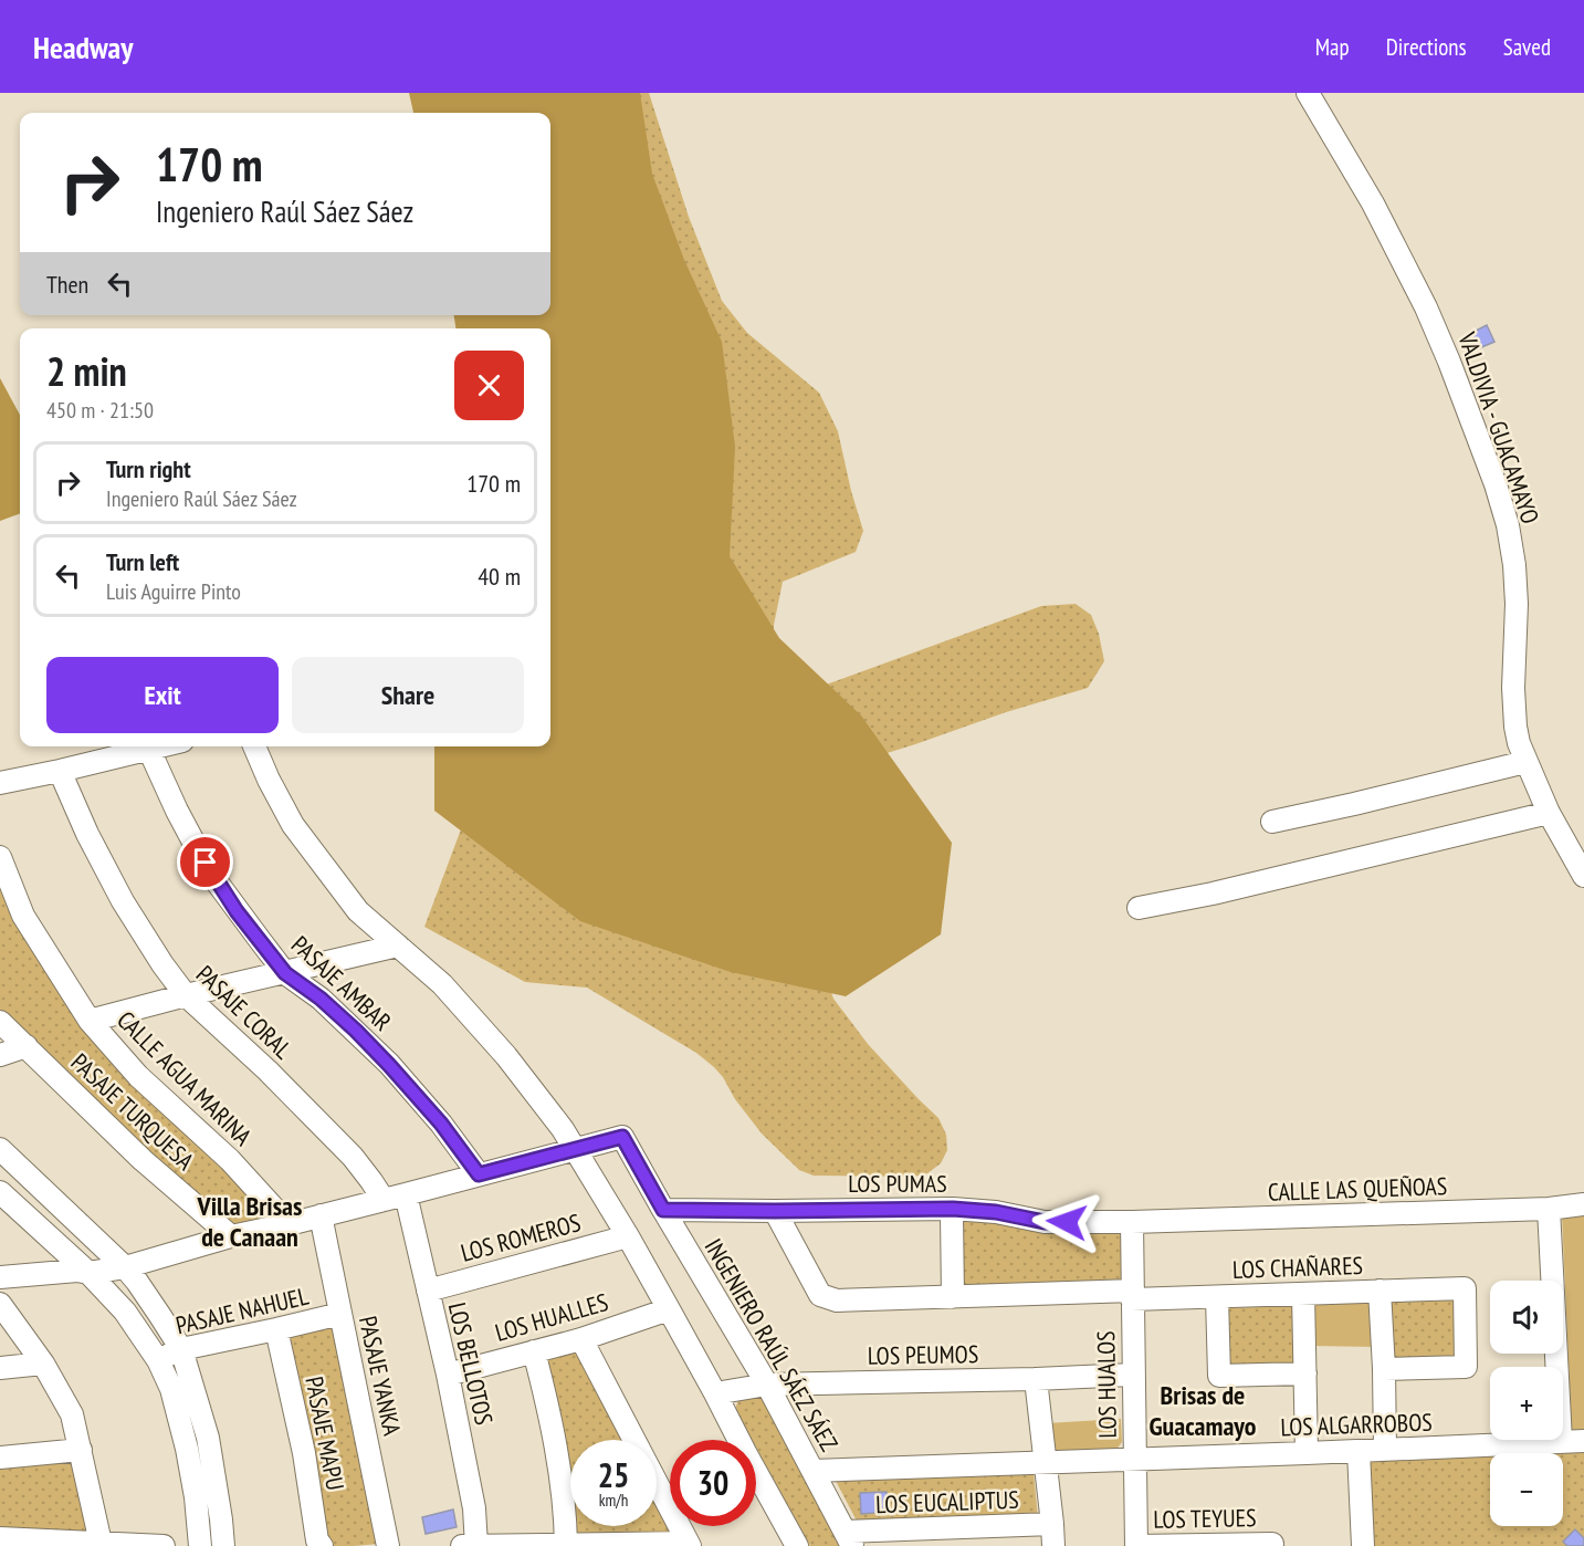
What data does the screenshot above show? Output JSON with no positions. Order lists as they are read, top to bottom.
{
  "streets": {
    "street": [
      "VALDIVIA - GUACAMAYO",
      "PASAJE AMBAR",
      "PASAJE CORAL",
      "CALLE AGUA MARINA",
      "PASAJE TURQUESA",
      "LOS PUMAS",
      "CALLE LAS QUEÑOAS",
      "LOS ROMEROS",
      "LOS CHAÑARES",
      "PASAJE NAHUEL",
      "LOS HUALLES",
      "INGENIERO RAÚL SÁEZ SÁEZ",
      "LOS PEUMOS",
      "LOS BELLOTOS",
      "PASAJE YANKA",
      "LOS HUALOS",
      "LOS ALGARROBOS",
      "PASAJE MAPU",
      "LOS EUCALIPTUS",
      "LOS TEYUES"
    ]
  },
  "crossings": [
    ["LOS PUMAS", "CALLE LAS QUEÑOAS"],
    ["LOS PUMAS", "LOS CHAÑARES"],
    ["LOS PUMAS", "INGENIERO RAÚL SÁEZ SÁEZ"],
    ["LOS PUMAS", "LOS HUALOS"],
    ["CALLE LAS QUEÑOAS", "LOS HUALOS"],
    ["LOS ROMEROS", "LOS BELLOTOS"],
    ["LOS CHAÑARES", "LOS HUALOS"],
    ["PASAJE NAHUEL", "PASAJE YANKA"],
    ["PASAJE NAHUEL", "PASAJE MAPU"],
    ["LOS HUALLES", "LOS BELLOTOS"],
    ["INGENIERO RAÚL SÁEZ SÁEZ", "LOS PEUMOS"],
    ["INGENIERO RAÚL SÁEZ SÁEZ", "LOS ALGARROBOS"],
    ["INGENIERO RAÚL SÁEZ SÁEZ", "LOS EUCALIPTUS"],
    ["LOS PEUMOS", "LOS HUALOS"],
    ["LOS HUALOS", "LOS ALGARROBOS"],
    ["LOS HUALOS", "LOS TEYUES"]
  ],
  "districts": ["Villa Brisas de Canaan", "Brisas de Guacamayo"],
  "page": {
    "header": "Headway",
    "nav": ["Map", "Directions", "Saved"],
    "turn": ["170 m", "Ingeniero Raúl Sáez Sáez"],
    "then": "Then",
    "heading": ["2 min", "450 m · 21:50"],
    "list": [
      {
        "name": "Turn right",
        "note": "Ingeniero Raúl Sáez Sáez",
        "value": "170 m"
      },
      {
        "name": "Turn left",
        "note": "Luis Aguirre Pinto",
        "value": "40 m"
      }
    ],
    "buttons": ["Exit", "Share"],
    "map_buttons": ["+", "−"],
    "speed": "25 km/h",
    "limit": "30"
  }
}
